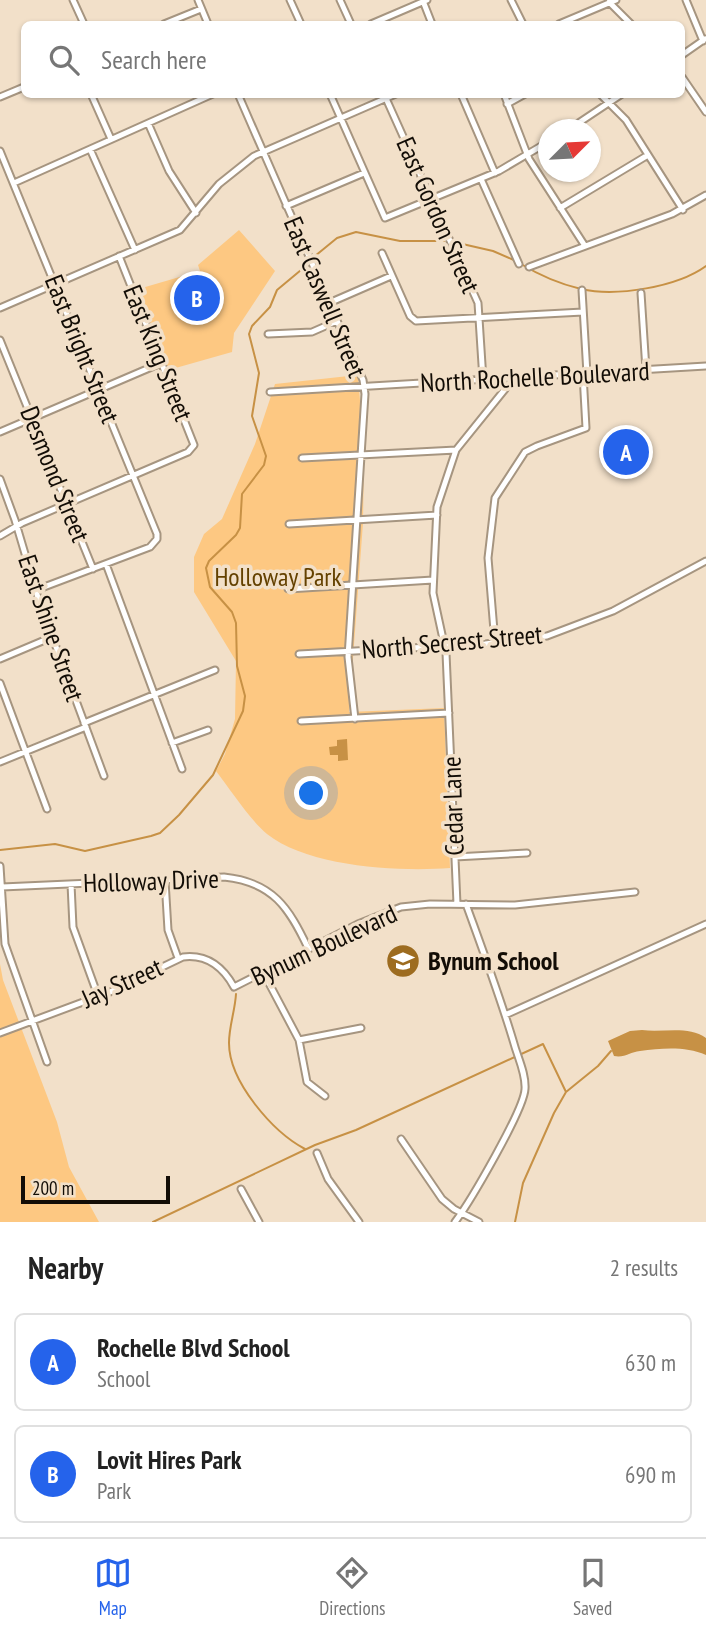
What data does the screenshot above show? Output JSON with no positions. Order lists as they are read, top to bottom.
{
  "streets": {
    "street": [
      "East Gordon Street",
      "East Caswell Street",
      "East Bright Street",
      "East King Street",
      "North Rochelle Boulevard",
      "Desmond Street",
      "East Shine Street",
      "North Secrest Street",
      "Cedar Lane",
      "Holloway Drive",
      "Bynum Boulevard",
      "Jay Street"
    ]
  },
  "crossings": [
    ["East Gordon Street", "North Rochelle Boulevard"],
    ["East Caswell Street", "North Rochelle Boulevard"],
    ["East Caswell Street", "North Secrest Street"],
    ["East Bright Street", "East King Street"],
    ["East Bright Street", "Desmond Street"],
    ["North Rochelle Boulevard", "Cedar Lane"],
    ["North Secrest Street", "Cedar Lane"],
    ["Cedar Lane", "Bynum Boulevard"],
    ["Holloway Drive", "Bynum Boulevard"],
    ["Bynum Boulevard", "Jay Street"]
  ],
  "parks": ["Holloway Park"],
  "places": {
    "school or university": ["Bynum School"]
  },
  "scale_bar": "200 m",
  "north": "top right",
  "page": {
    "search": "Search here",
    "pins": ["B", "A"],
    "scale": "200 m",
    "heading": ["Nearby", "2 results"],
    "list": [
      {
        "mark": "A",
        "name": "Rochelle Blvd School",
        "note": "School",
        "value": "630 m"
      },
      {
        "mark": "B",
        "name": "Lovit Hires Park",
        "note": "Park",
        "value": "690 m"
      }
    ],
    "nav": ["Map", "Directions", "Saved"]
  }
}
